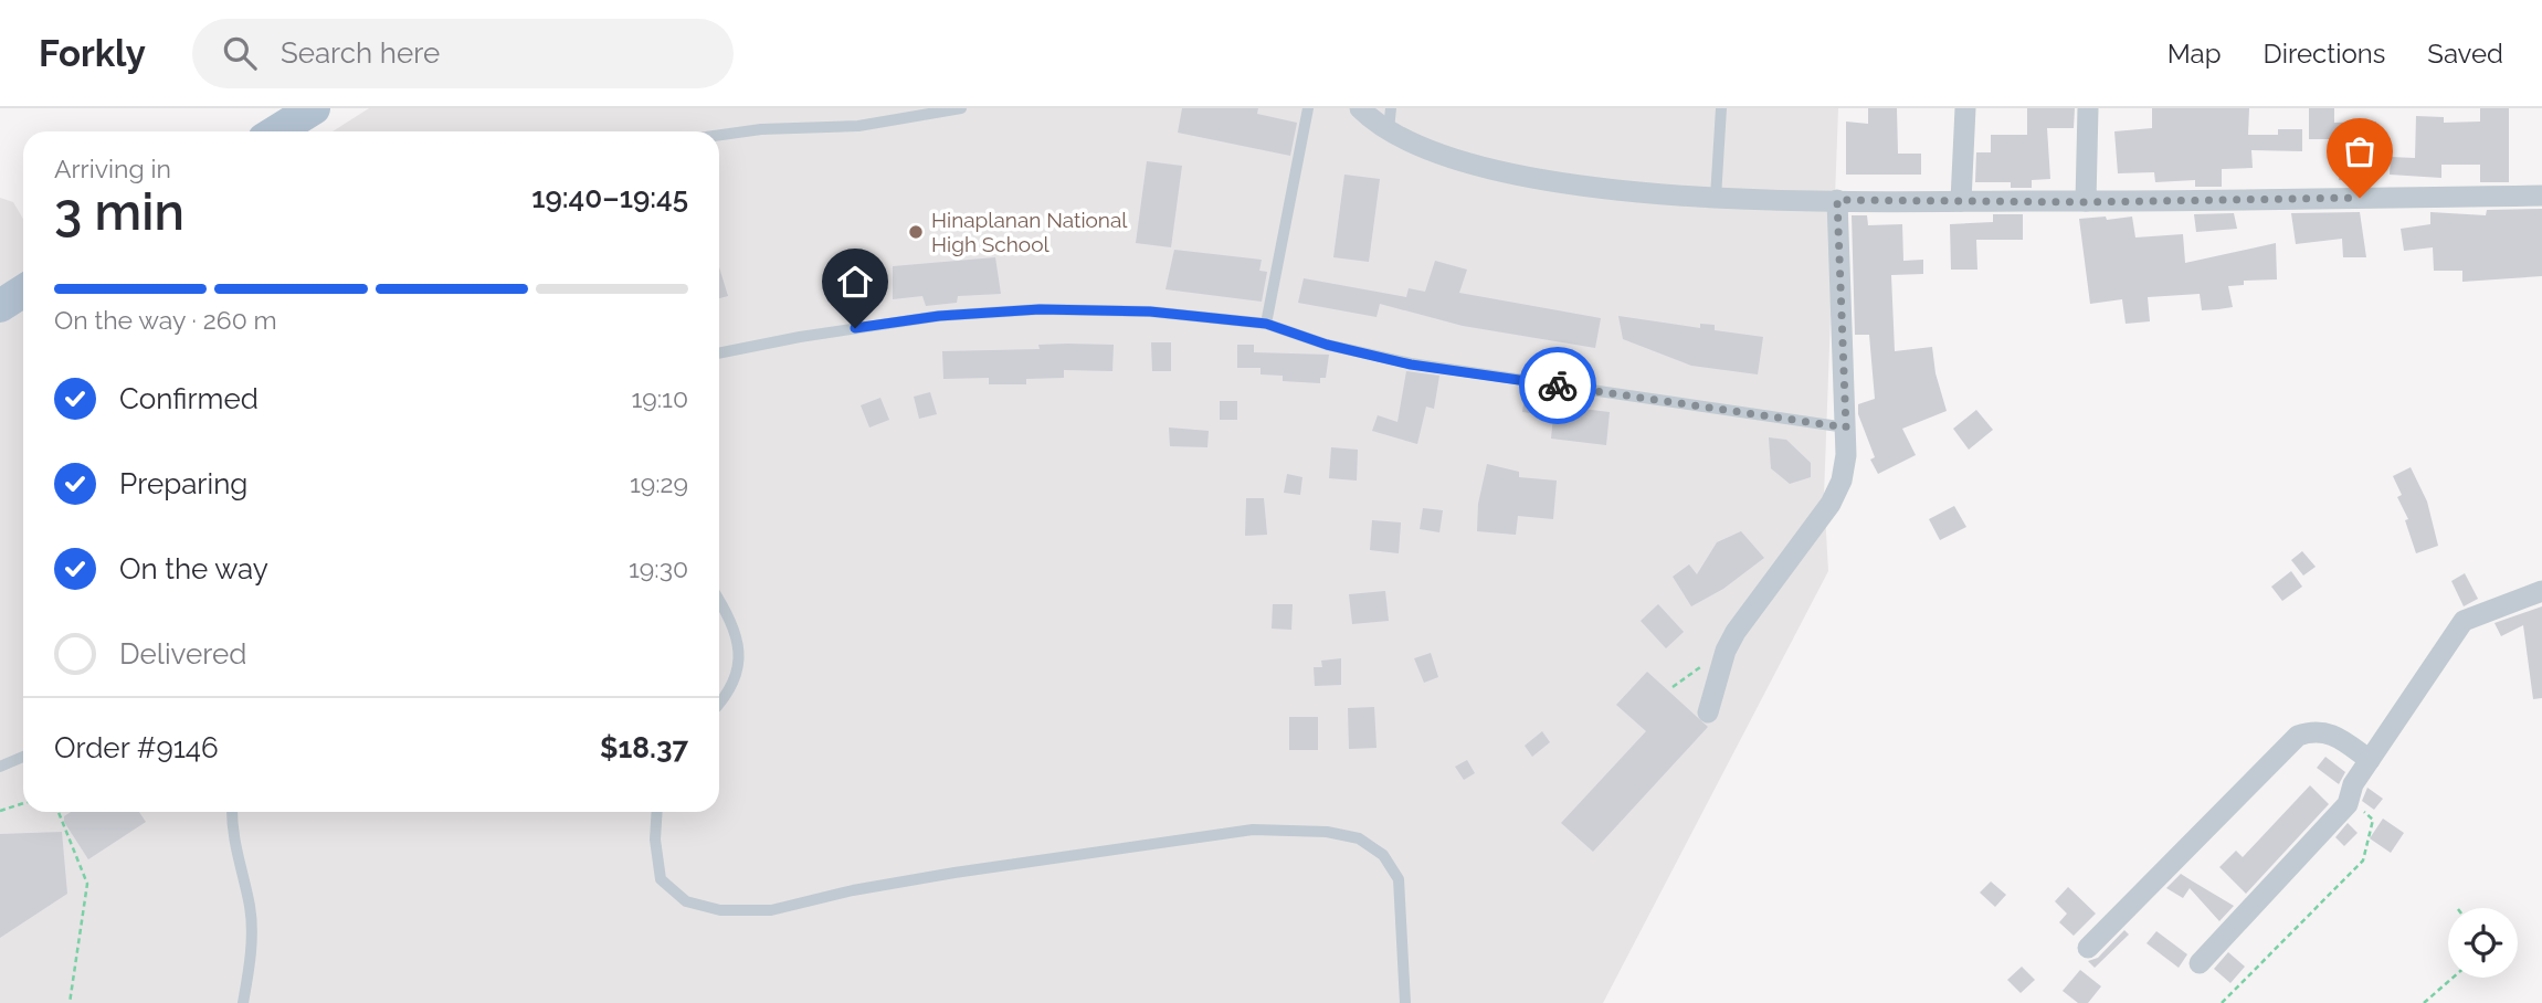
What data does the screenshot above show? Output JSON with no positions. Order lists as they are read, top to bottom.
{
  "places": ["Hinaplanan National High School"],
  "page": {
    "header": "Forkly",
    "search": "Search here",
    "nav": ["Map", "Directions", "Saved"],
    "heading": ["3 min", "Arriving in", "19:40–19:45"],
    "panel": ["Order #9146", "$18.37"],
    "bar": "On the way · 260 m",
    "list": [
      ["Confirmed", "19:10"],
      ["Preparing", "19:29"],
      ["On the way", "19:30"],
      "Delivered"
    ]
  }
}
